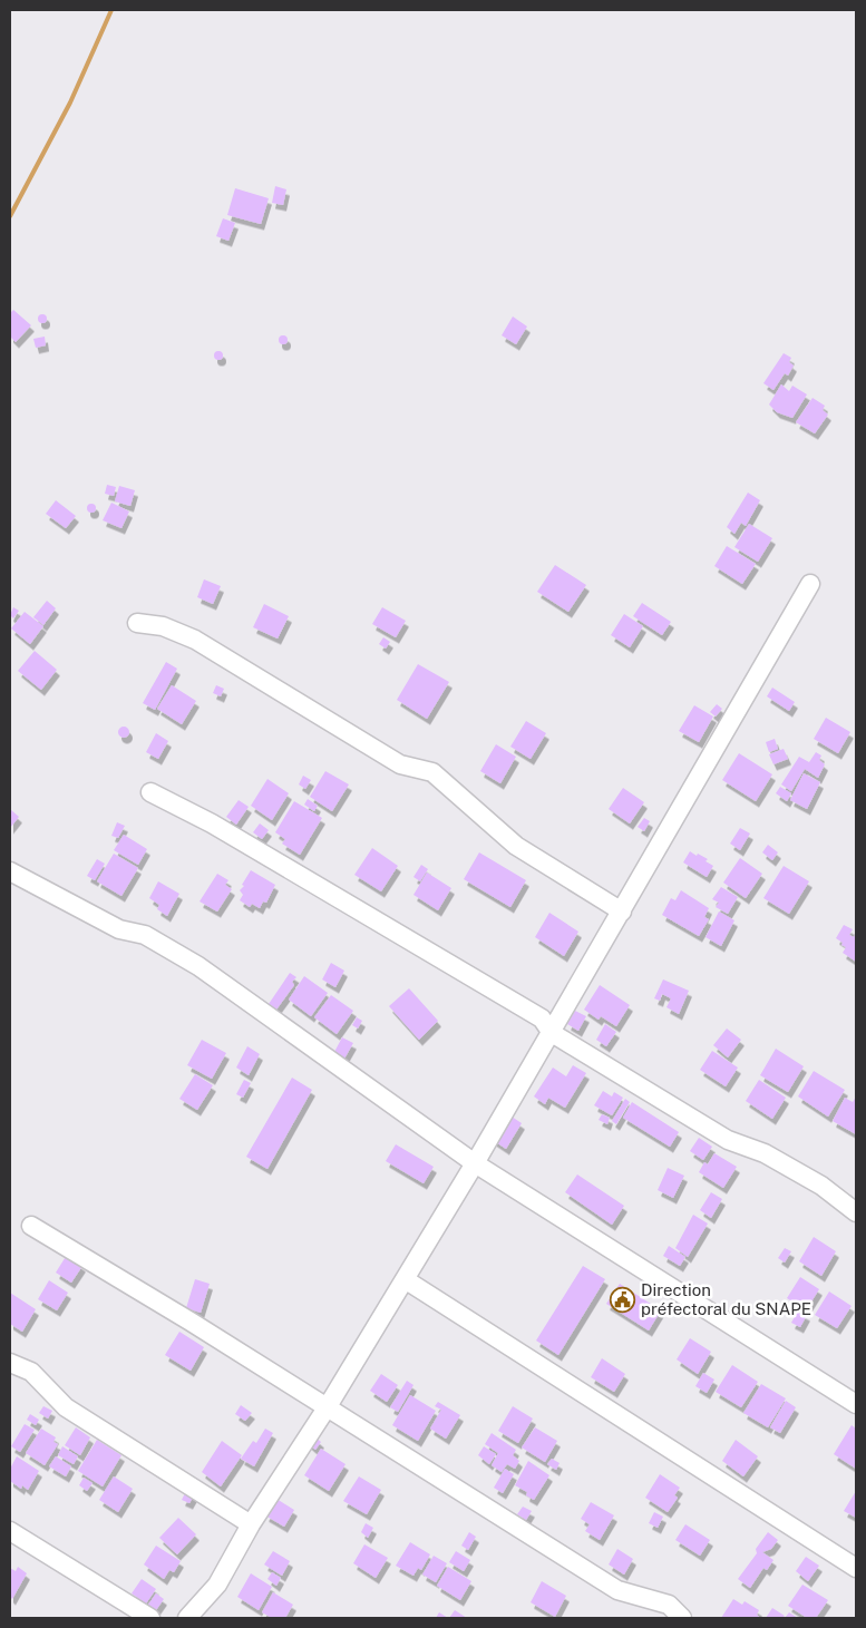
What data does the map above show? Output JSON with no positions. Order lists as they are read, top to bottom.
{
  "places": {
    "public building": ["Direction préfectoral du SNAPE"]
  }
}
